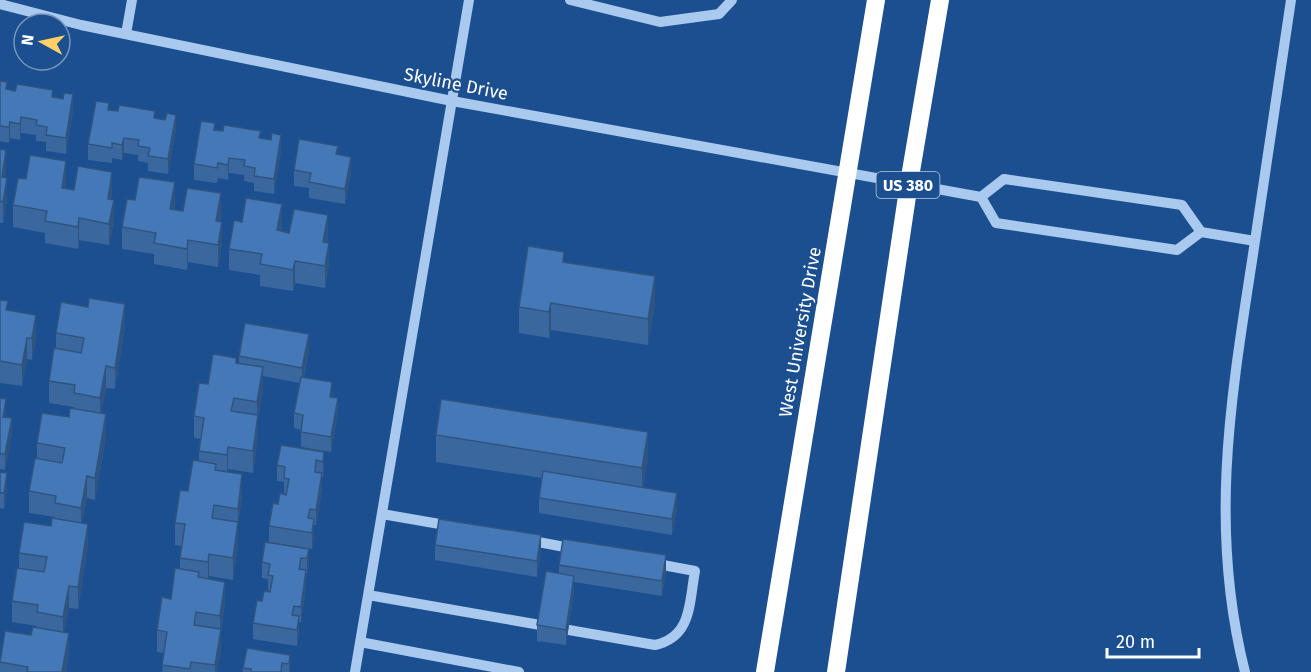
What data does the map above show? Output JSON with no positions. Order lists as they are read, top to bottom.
{
  "streets": {
    "highway": ["US 380", "West University Drive"],
    "street": ["Skyline Drive"]
  },
  "crossings": [
    ["Skyline Drive", "US 380"],
    ["Skyline Drive", "West University Drive"]
  ],
  "scale_bar": "20 m",
  "north": "left"
}
